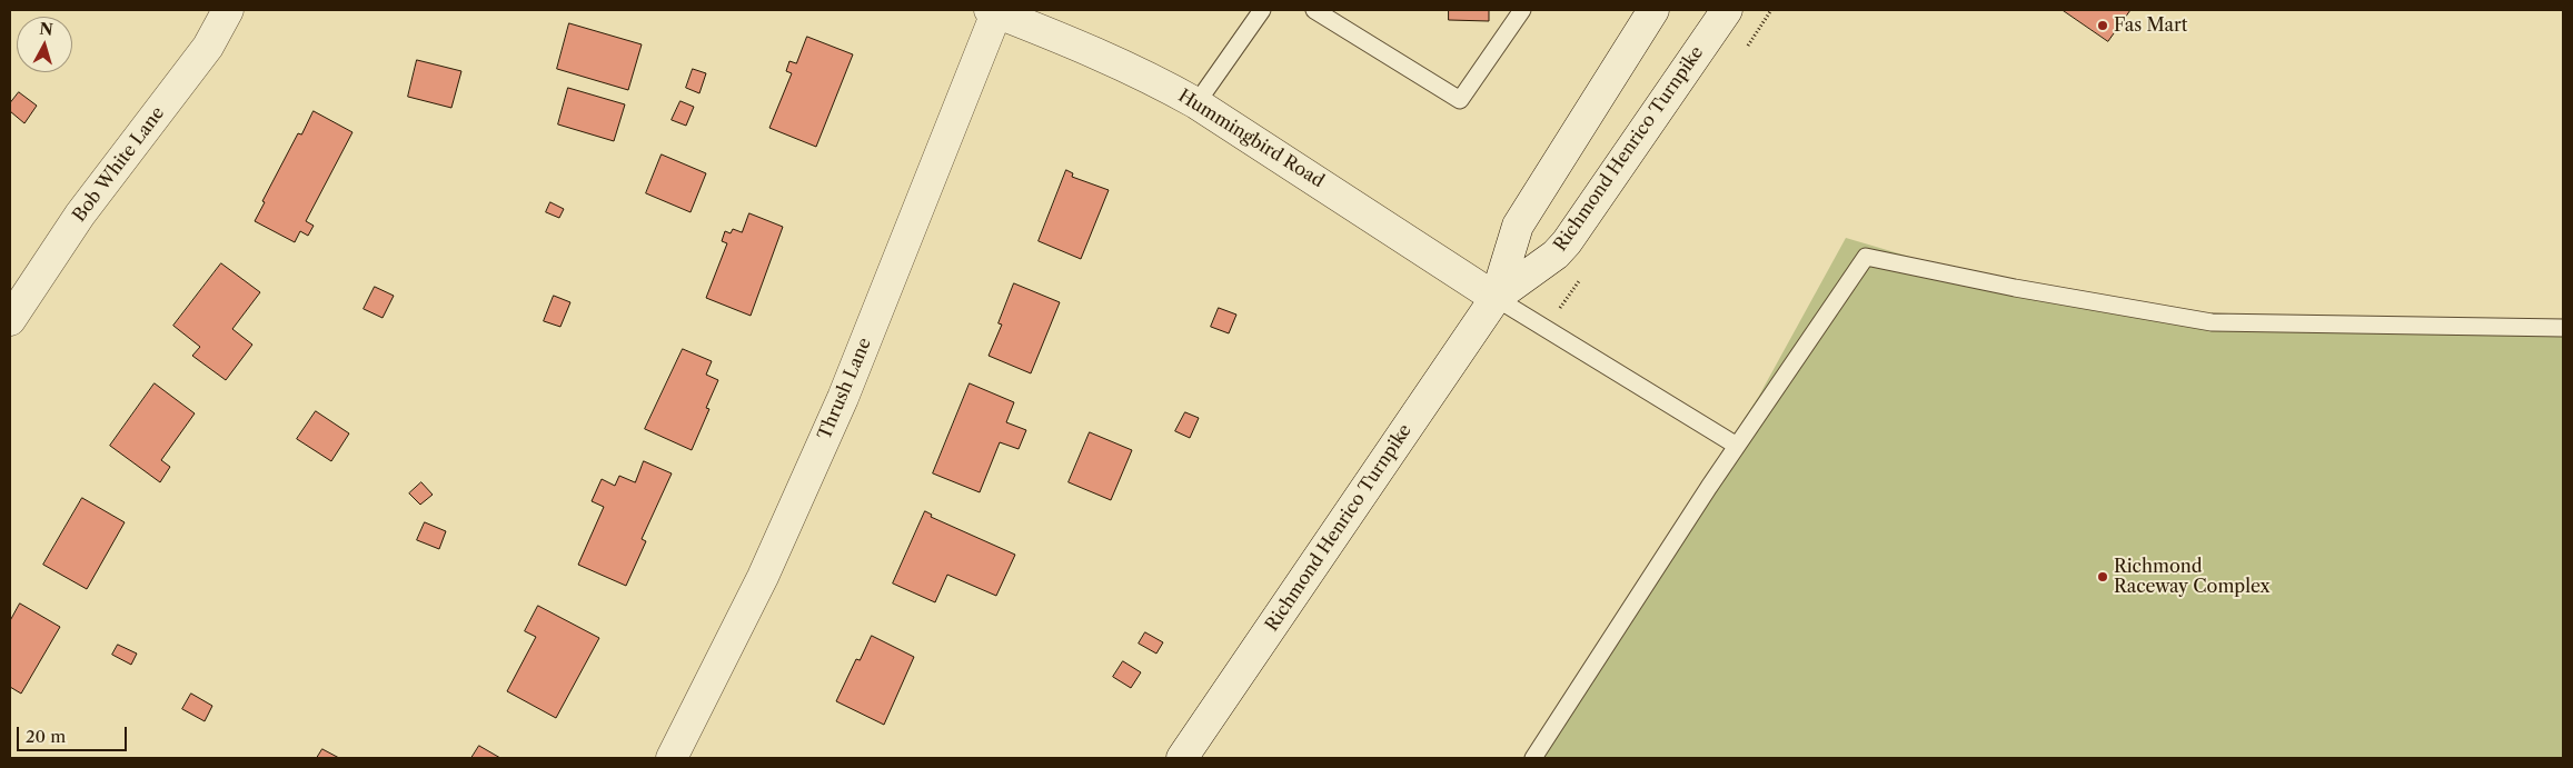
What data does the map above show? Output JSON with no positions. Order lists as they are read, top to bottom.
{
  "streets": {
    "street": [
      "Hummingbird Road",
      "Richmond Henrico Turnpike",
      "Bob White Lane",
      "Thrush Lane"
    ]
  },
  "crossings": [
    ["Hummingbird Road", "Richmond Henrico Turnpike"],
    ["Hummingbird Road", "Thrush Lane"]
  ],
  "places": ["Fas Mart", "Richmond Raceway Complex"],
  "scale_bar": "20 m",
  "north": "top"
}
